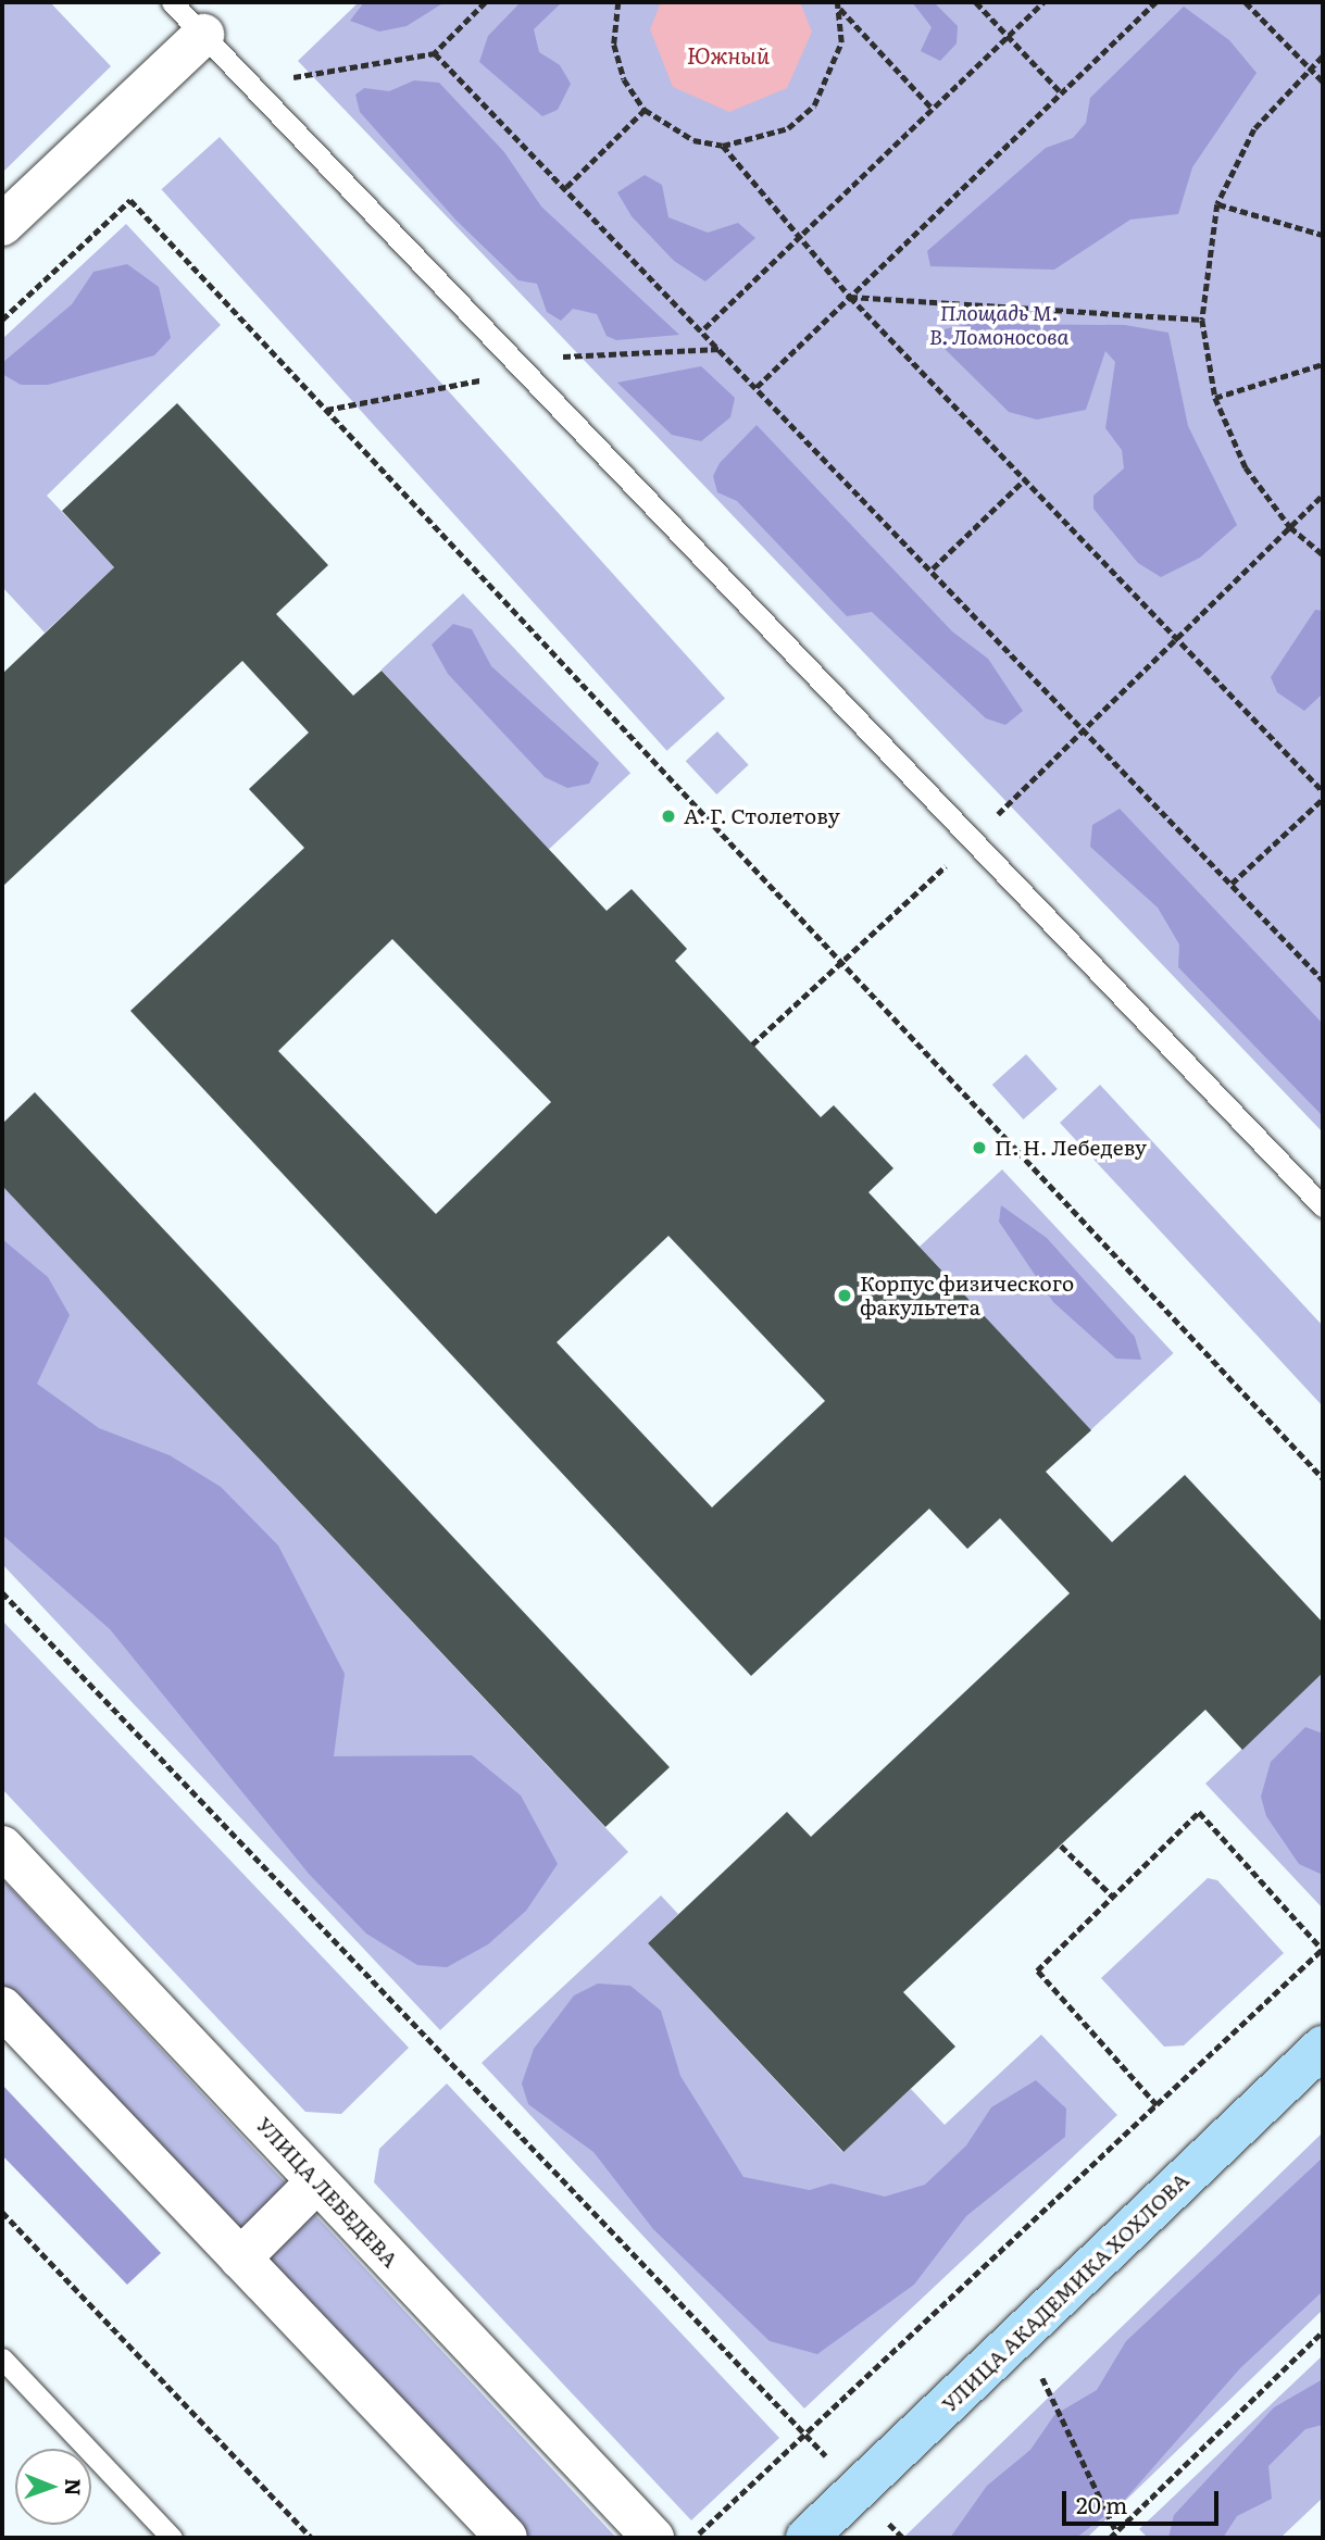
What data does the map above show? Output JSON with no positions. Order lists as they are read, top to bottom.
{
  "streets": {
    "street": ["УЛИЦА ЛЕБЕДЕВА", "УЛИЦА АКАДЕМИКА ХОХЛОВА"]
  },
  "water": ["Южный"],
  "parks": ["Площадь М. В. Ломоносова"],
  "places": ["А. Г. Столетову", "П. Н. Лебедеву", "Корпус физического факультета"],
  "scale_bar": "20 m",
  "north": "right"
}
